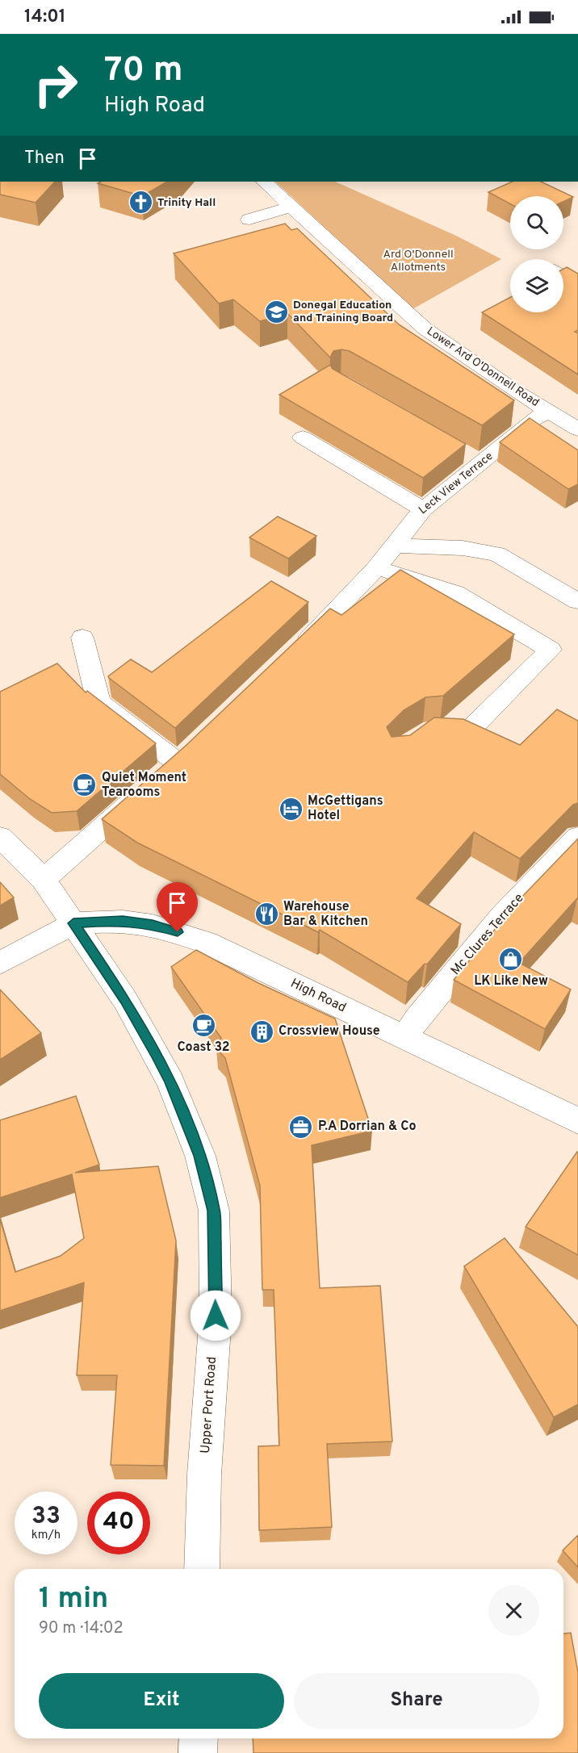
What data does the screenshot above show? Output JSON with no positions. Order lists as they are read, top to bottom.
{
  "streets": {
    "street": [
      "Lower Ard O'Donnell Road",
      "Leck View Terrace",
      "Mc Clures Terrace",
      "High Road",
      "Upper Port Road"
    ]
  },
  "crossings": [
    ["Lower Ard O'Donnell Road", "Leck View Terrace"],
    ["Mc Clures Terrace", "High Road"],
    ["High Road", "Upper Port Road"]
  ],
  "parks": ["Ard O'Donnell Allotments"],
  "places": {
    "church": ["Trinity Hall"],
    "school or university": ["Donegal Education and Training Board"],
    "cafe": ["Quiet Moment Tearooms", "Coast 32"],
    "hotel": ["McGettigans Hotel"],
    "restaurant": ["Warehouse Bar & Kitchen"],
    "shop": ["LK Like New"],
    "building": ["Crossview House"],
    "office": ["P.A Dorrian & Co"]
  },
  "page": {
    "status": "14:01",
    "turn": ["70 m", "High Road"],
    "then": "Then",
    "speed": "33 km/h",
    "limit": "40",
    "heading": ["1 min", "90 m · 14:02"],
    "buttons": ["Exit", "Share"]
  }
}
